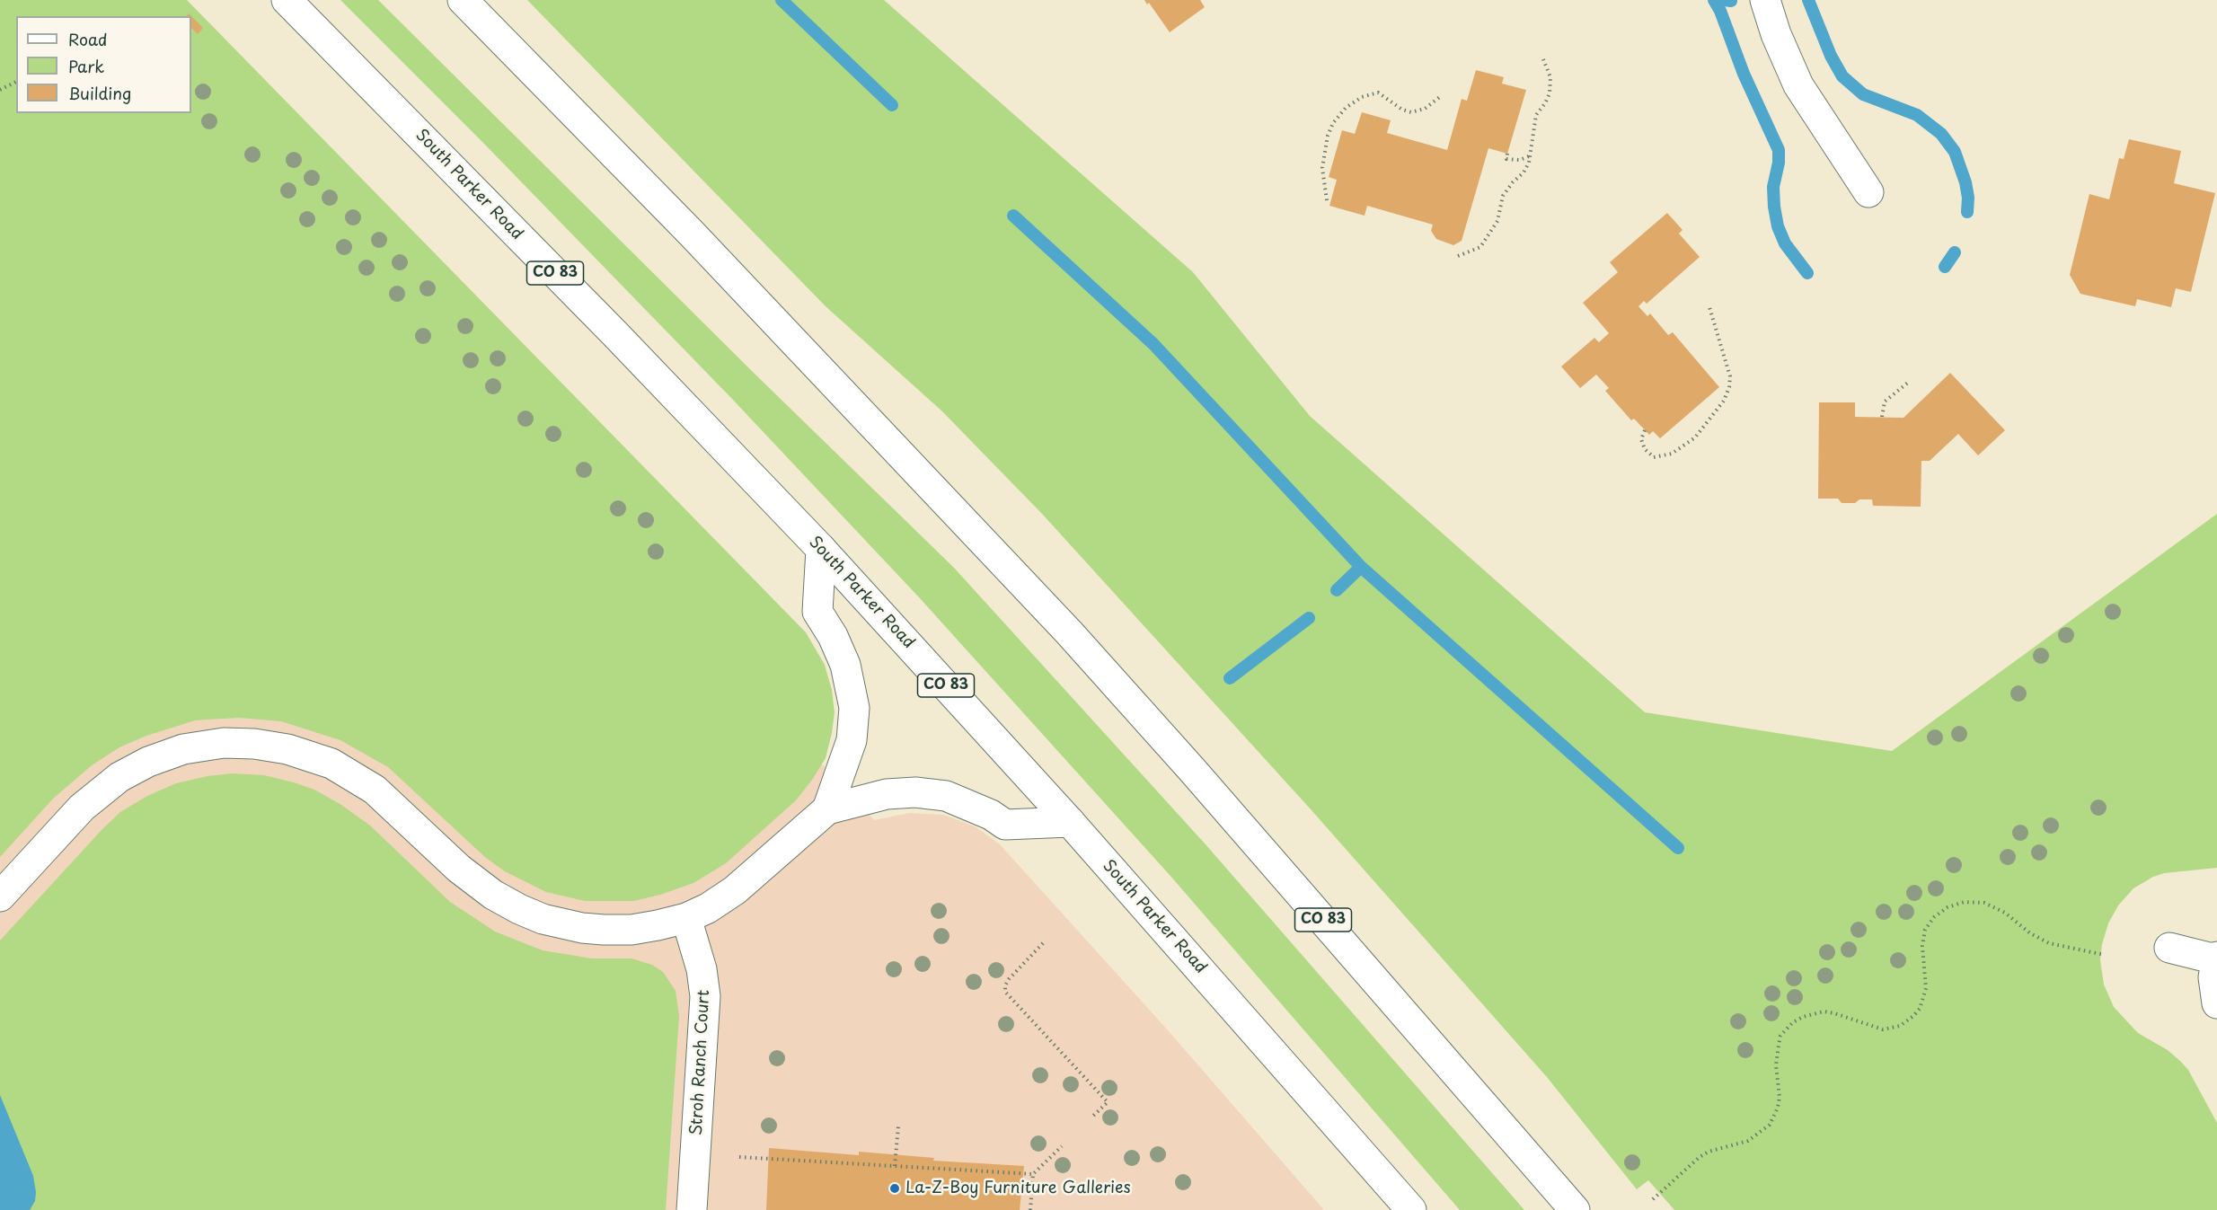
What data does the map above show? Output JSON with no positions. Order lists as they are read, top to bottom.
{
  "streets": {
    "main road": ["South Parker Road", "CO 83", "Stroh Ranch Court"]
  },
  "places": ["La-Z-Boy Furniture Galleries"],
  "legend": ["Road", "Park", "Building"]
}
